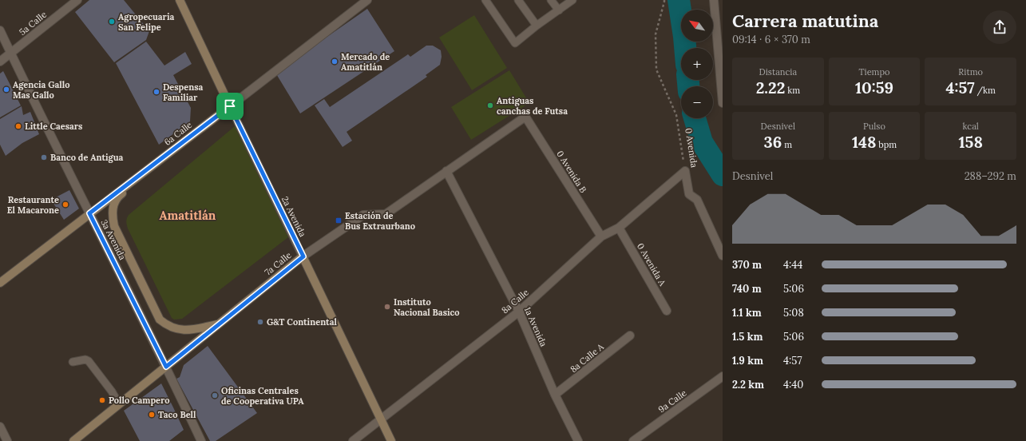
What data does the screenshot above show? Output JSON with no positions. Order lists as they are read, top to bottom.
{
  "streets": {
    "main road": ["6a Calle", "2a Avenida", "7a Calle"],
    "street": [
      "5a Calle",
      "0 Avenida",
      "0 Avenida B",
      "3a Avenida",
      "0 Avenida A",
      "8a Calle",
      "1a Avenida",
      "8a Calle A",
      "9a Calle"
    ]
  },
  "crossings": [
    ["5a Calle", "3a Avenida"],
    ["6a Calle", "2a Avenida"],
    ["6a Calle", "3a Avenida"],
    ["0 Avenida", "8a Calle"],
    ["0 Avenida B", "7a Calle"],
    ["0 Avenida B", "8a Calle"],
    ["2a Avenida", "7a Calle"],
    ["2a Avenida", "8a Calle"],
    ["3a Avenida", "7a Calle"],
    ["7a Calle", "1a Avenida"],
    ["0 Avenida A", "8a Calle"],
    ["8a Calle", "1a Avenida"],
    ["1a Avenida", "8a Calle A"]
  ],
  "districts": ["Amatitlán"],
  "places": {
    "other": [
      "Agropecuaria San Felipe",
      "Mercado de Amatitlán",
      "Agencia Gallo Mas Gallo",
      "Despensa Familiar",
      "Antiguas canchas de Futsa",
      "Little Caesars",
      "Banco de Antigua",
      "Restaurante El Macarone",
      "Instituto Nacional Basico",
      "G&T Continental",
      "Oficinas Centrales de Cooperativa UPA",
      "Pollo Campero",
      "Taco Bell"
    ],
    "transit": ["Estación de Bus Extraurbano"]
  },
  "north": "top left",
  "page": {
    "heading": ["Carrera matutina", "09:14 · 6 × 370 m"],
    "map_buttons": ["+", "−"],
    "stats": [
      ["Distancia", "2.22 km"],
      ["Tiempo", "10:59"],
      ["Ritmo", "4:57 /km"],
      ["Desnivel", "36 m"],
      ["Pulso", "148 bpm"],
      ["kcal", "158"]
    ],
    "chart": ["Desnivel", "288–292 m"],
    "list": [
      {
        "name": "370 m",
        "note": "4:44"
      },
      {
        "name": "740 m",
        "note": "5:06"
      },
      {
        "name": "1.1 km",
        "note": "5:08"
      },
      {
        "name": "1.5 km",
        "note": "5:06"
      },
      {
        "name": "1.9 km",
        "note": "4:57"
      },
      {
        "name": "2.2 km",
        "note": "4:40"
      }
    ]
  }
}
